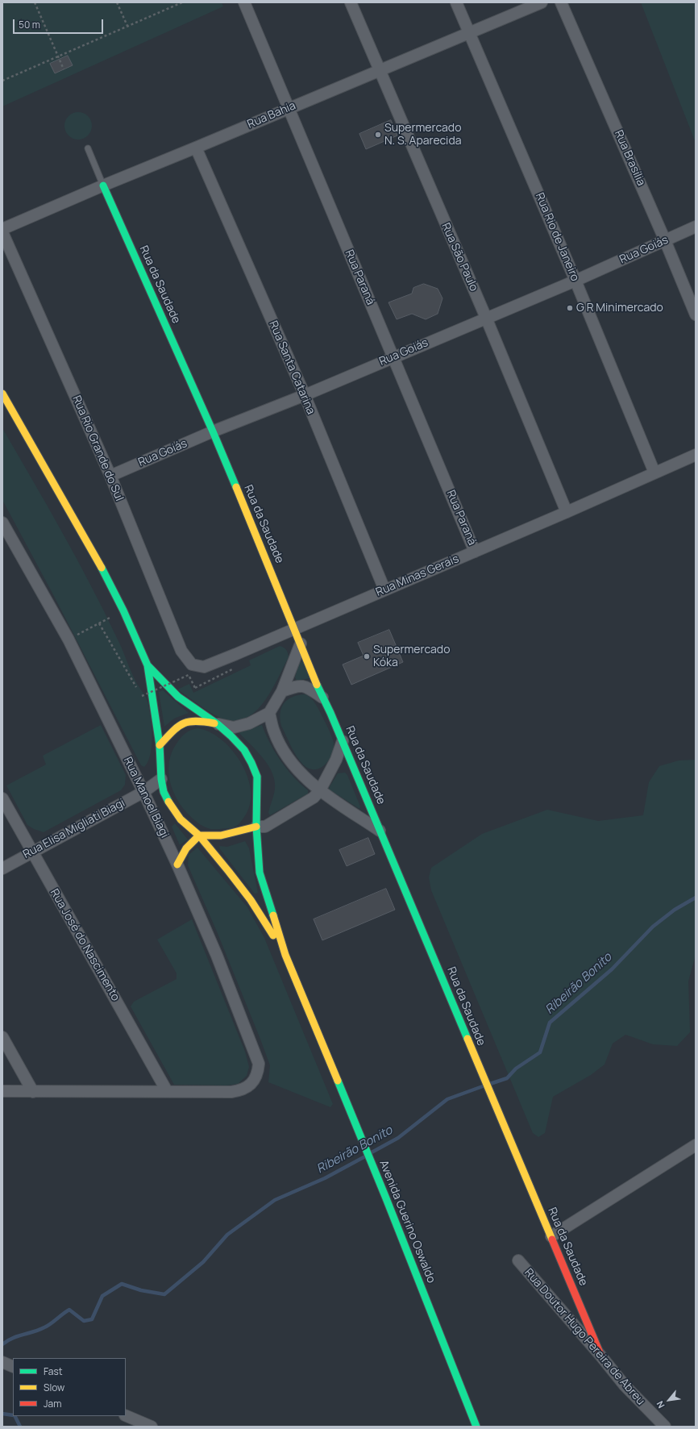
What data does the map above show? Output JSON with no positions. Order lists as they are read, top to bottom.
{
  "streets": {
    "main road": ["Rua da Saudade", "Avenida Guerino Oswaldo"],
    "street": [
      "Rua Bahia",
      "Rua Brasília",
      "Rua Rio de Janeiro",
      "Rua Goiás",
      "Rua São Paulo",
      "Rua Paraná",
      "Rua Santa Catarina",
      "Rua Rio Grande do Sul",
      "Rua Minas Gerais",
      "Rua Manoel Biagi",
      "Rua Elisa Migliati Biagi",
      "Rua José do Nascimento",
      "Rua Doutor Hugo Pereira de Abreu"
    ]
  },
  "crossings": [
    ["Rua Bahia", "Rua Rio de Janeiro"],
    ["Rua Bahia", "Rua São Paulo"],
    ["Rua Bahia", "Rua Paraná"],
    ["Rua Bahia", "Rua da Saudade"],
    ["Rua Bahia", "Rua Santa Catarina"],
    ["Rua Brasília", "Rua Goiás"],
    ["Rua Rio de Janeiro", "Rua Goiás"],
    ["Rua Rio de Janeiro", "Rua Minas Gerais"],
    ["Rua Goiás", "Rua São Paulo"],
    ["Rua Goiás", "Rua Paraná"],
    ["Rua Goiás", "Rua da Saudade"],
    ["Rua Goiás", "Rua Santa Catarina"],
    ["Rua Goiás", "Rua Rio Grande do Sul"],
    ["Rua São Paulo", "Rua Minas Gerais"],
    ["Rua Paraná", "Rua Minas Gerais"],
    ["Rua da Saudade", "Rua Minas Gerais"],
    ["Rua da Saudade", "Rua Doutor Hugo Pereira de Abreu"],
    ["Rua Santa Catarina", "Rua Minas Gerais"],
    ["Rua Rio Grande do Sul", "Rua Minas Gerais"],
    ["Rua Manoel Biagi", "Rua Elisa Migliati Biagi"],
    ["Rua Manoel Biagi", "Rua José do Nascimento"],
    ["Rua Elisa Migliati Biagi", "Rua José do Nascimento"],
    ["Rua Elisa Migliati Biagi", "Avenida Guerino Oswaldo"]
  ],
  "water": ["Ribeirão Bonito"],
  "places": ["Supermercado N. S. Aparecida", "G R Minimercado", "Supermercado Kóka"],
  "legend": ["Fast", "Slow", "Jam"],
  "scale_bar": "50 m",
  "north": "bottom left"
}
